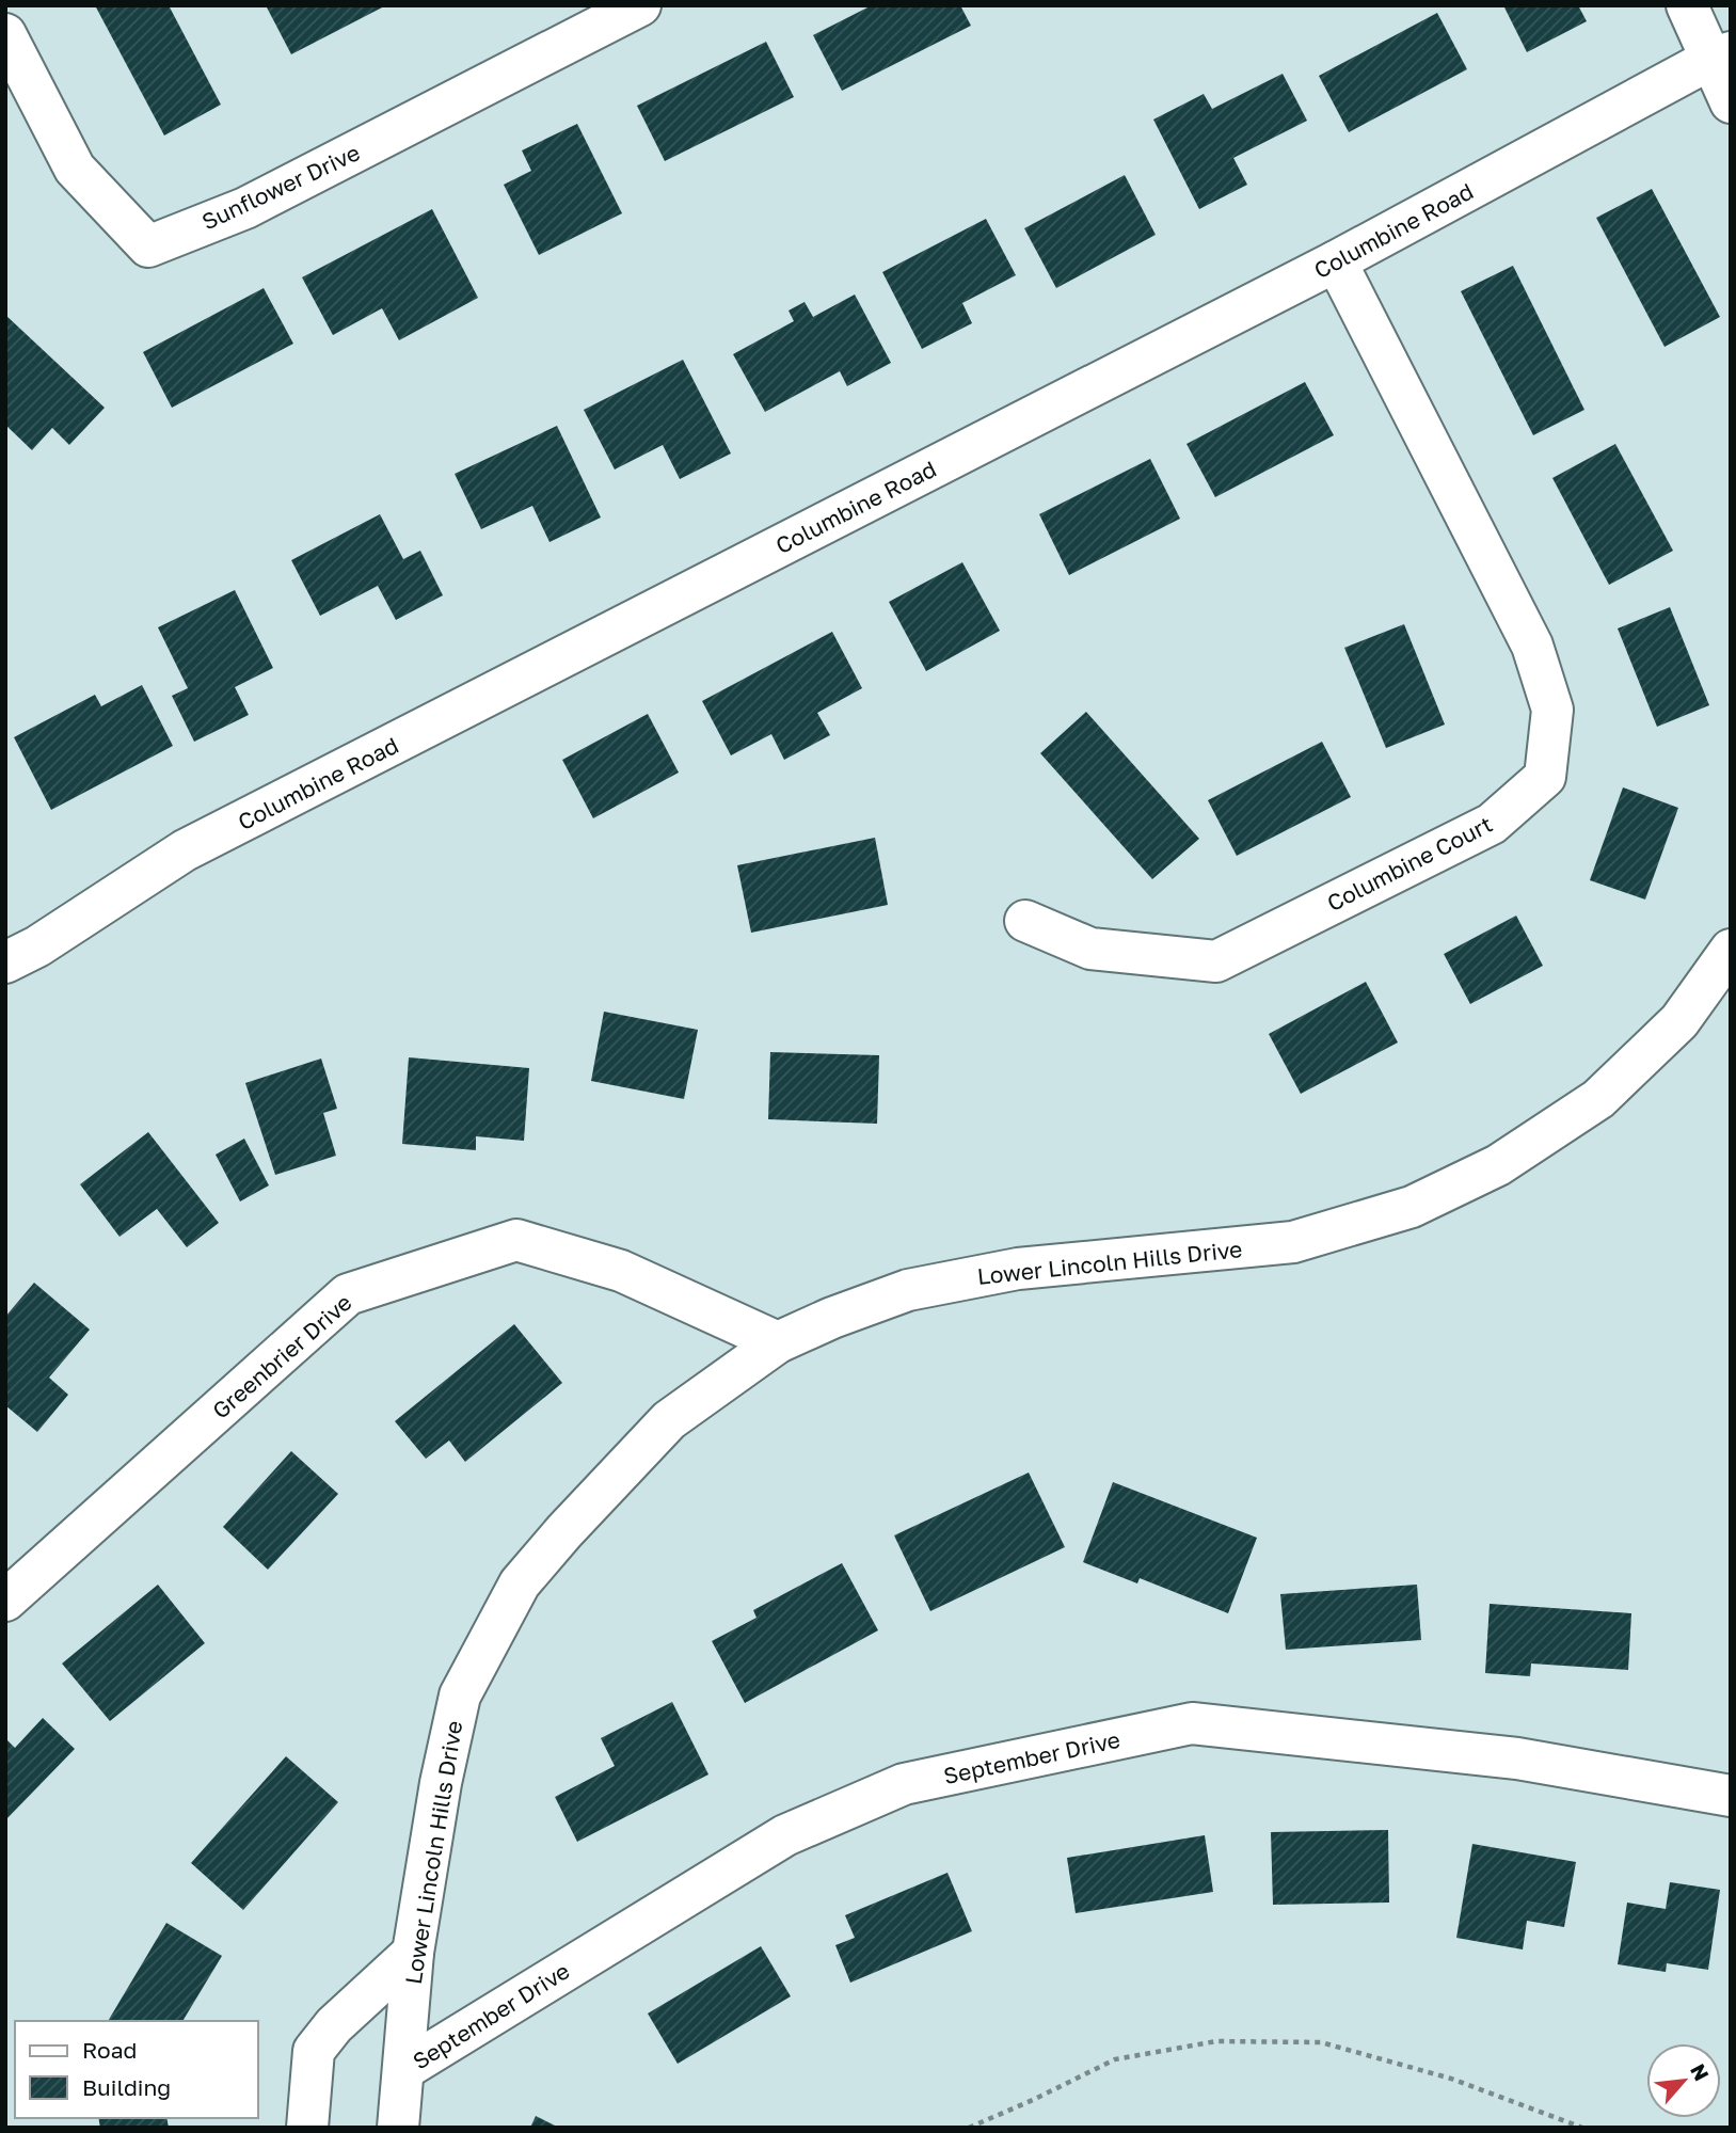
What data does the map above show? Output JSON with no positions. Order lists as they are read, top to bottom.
{
  "streets": {
    "street": [
      "Sunflower Drive",
      "Columbine Road",
      "Columbine Court",
      "Lower Lincoln Hills Drive",
      "Greenbrier Drive",
      "September Drive"
    ]
  },
  "crossings": [
    ["Columbine Road", "Columbine Court"],
    ["Lower Lincoln Hills Drive", "Greenbrier Drive"],
    ["Lower Lincoln Hills Drive", "September Drive"]
  ],
  "legend": ["Road", "Building"],
  "north": "top right"
}
